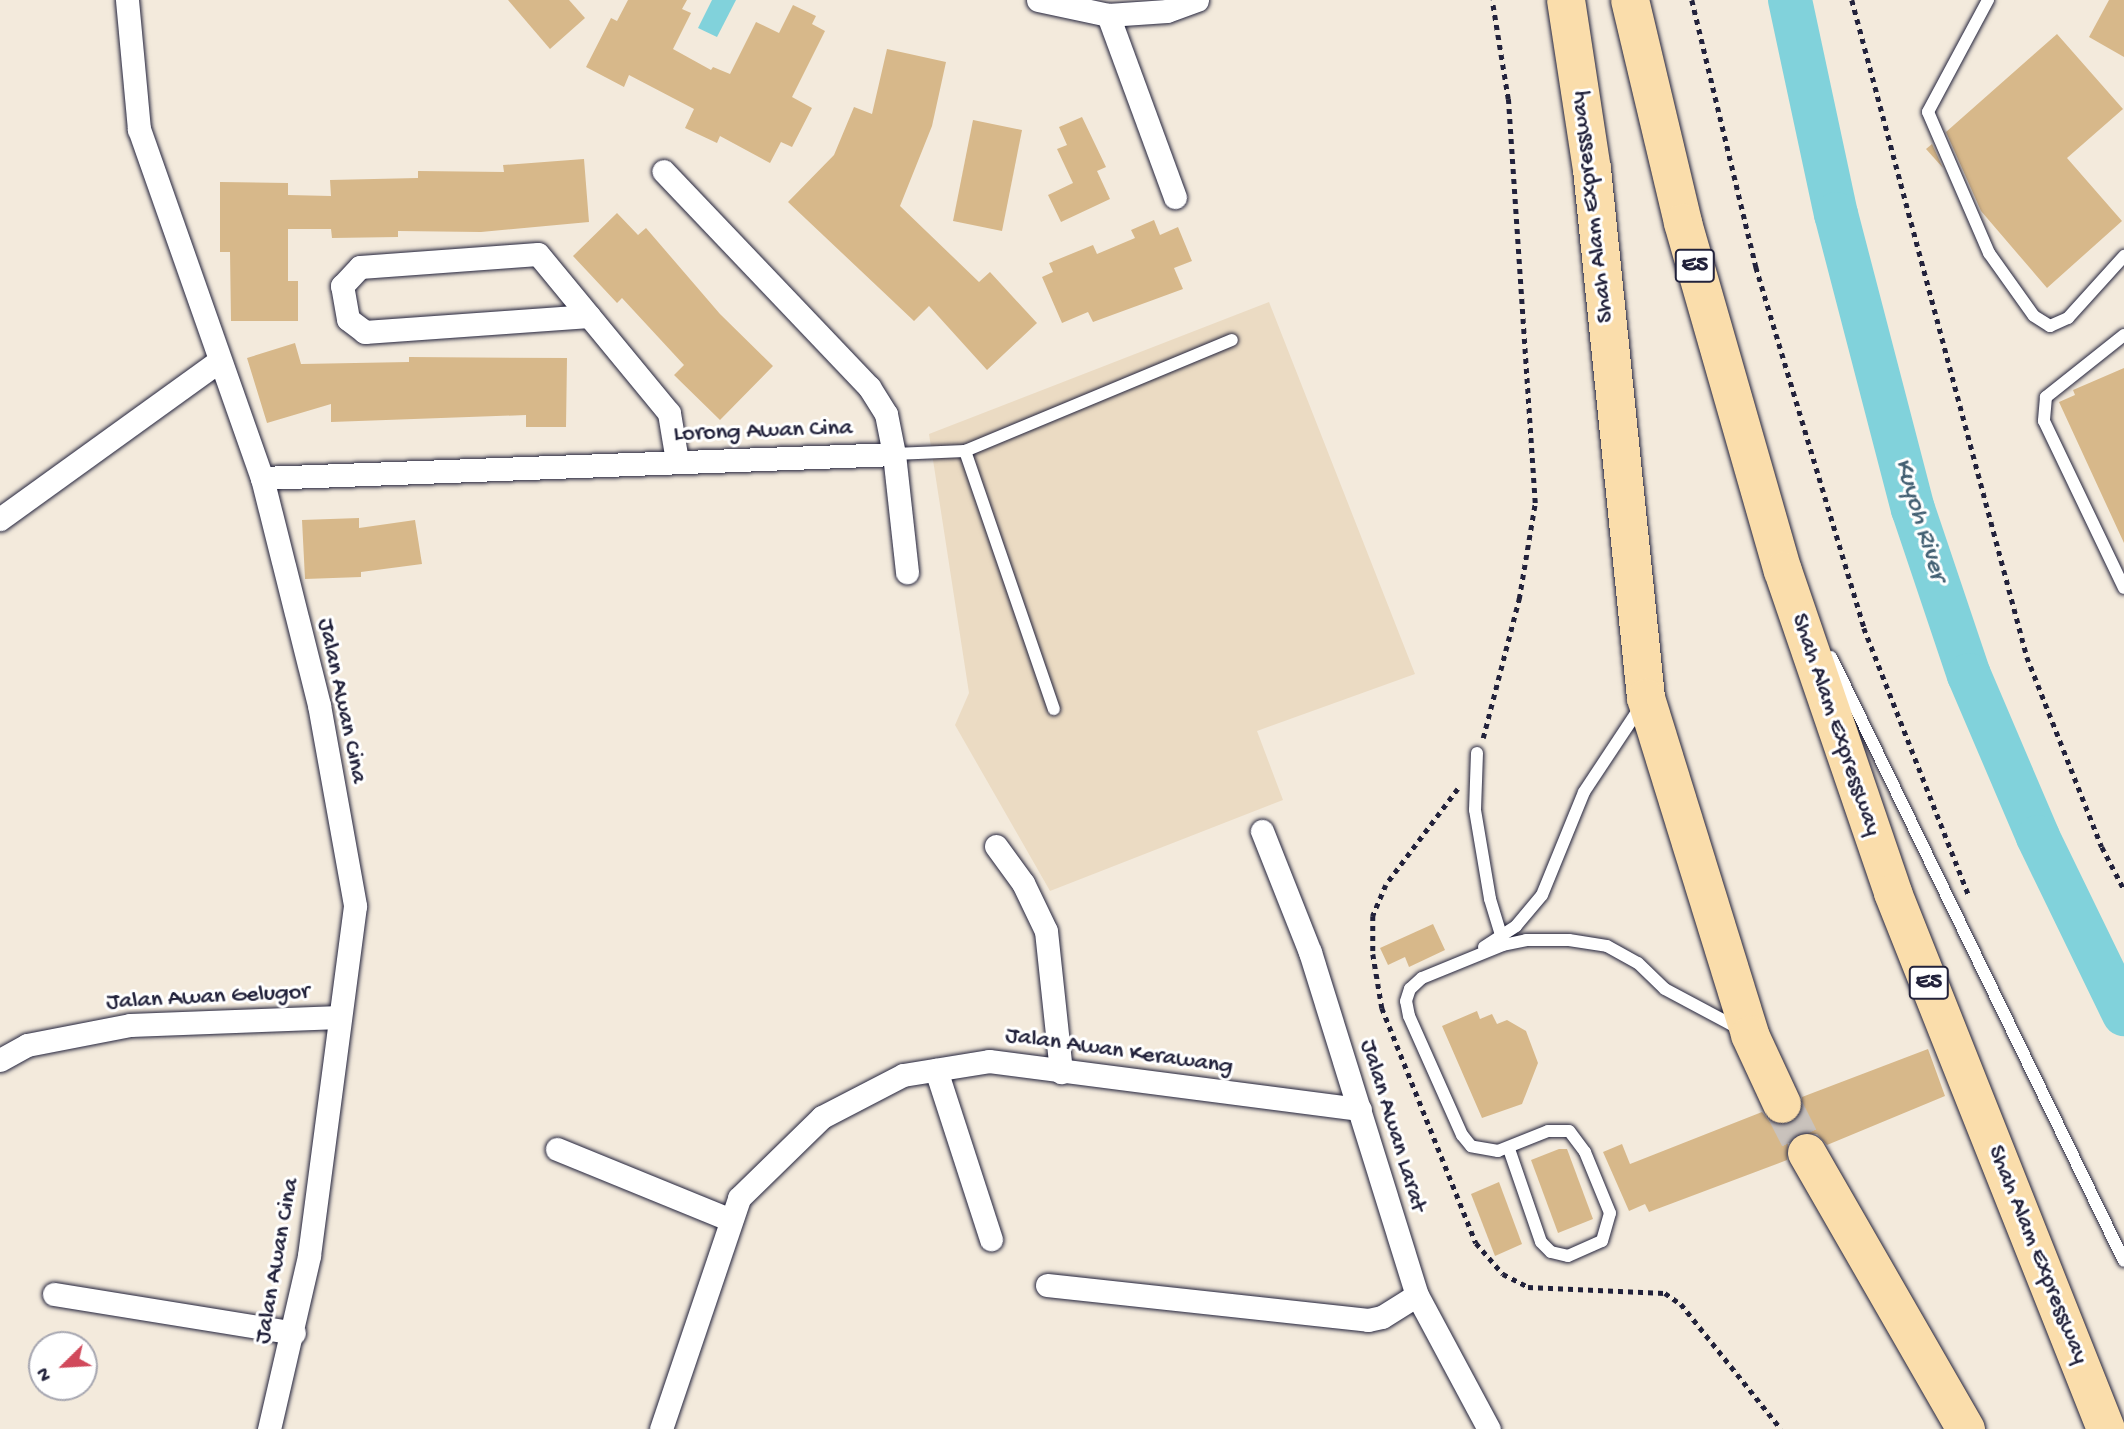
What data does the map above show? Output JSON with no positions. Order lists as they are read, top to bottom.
{
  "streets": {
    "highway": ["Shah Alam Expressway", "E5"],
    "street": [
      "Lorong Awan Cina",
      "Jalan Awan Cina",
      "Jalan Awan Gelugor",
      "Jalan Awan Kerawang",
      "Jalan Awan Larat"
    ]
  },
  "crossings": [
    ["Lorong Awan Cina", "Jalan Awan Cina"],
    ["Jalan Awan Cina", "Jalan Awan Gelugor"],
    ["Jalan Awan Kerawang", "Jalan Awan Larat"]
  ],
  "water": ["Kuyoh River"],
  "north": "bottom left"
}
